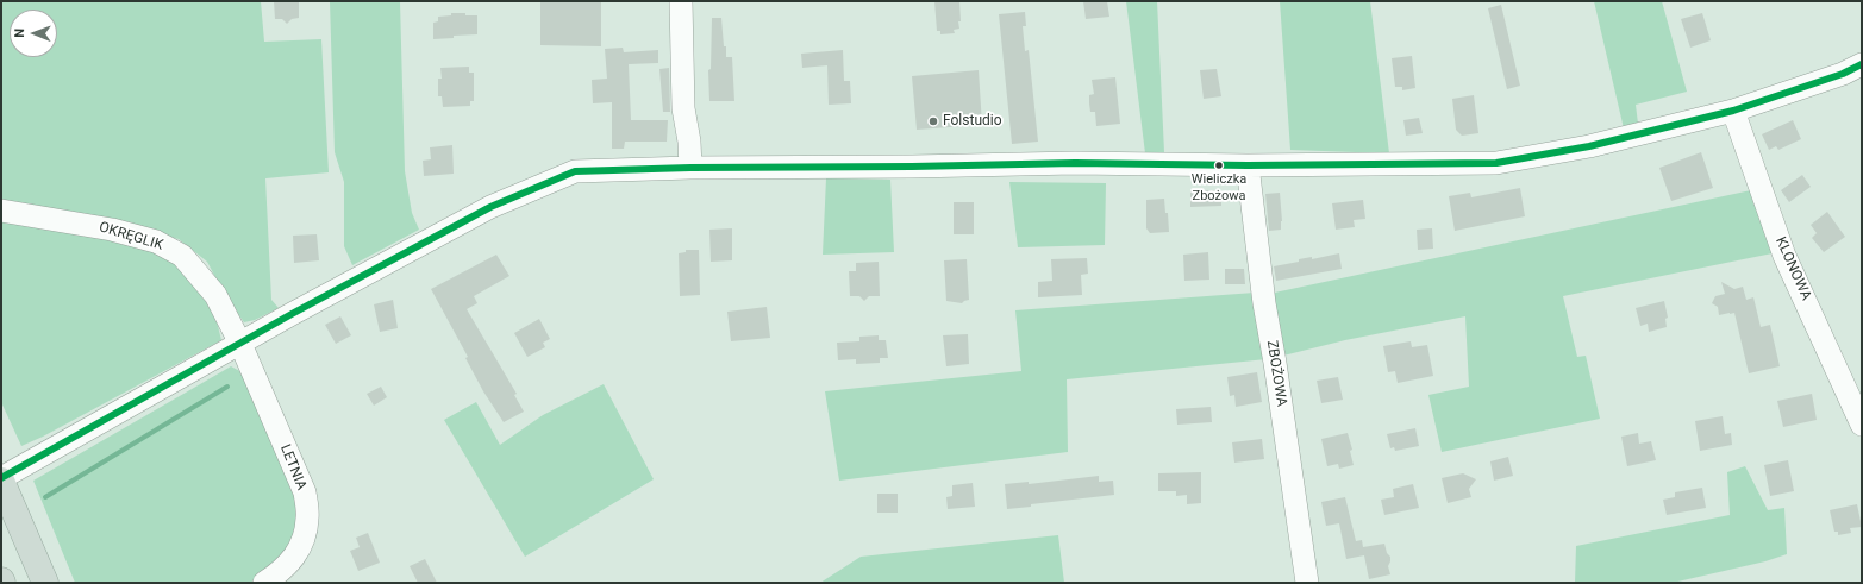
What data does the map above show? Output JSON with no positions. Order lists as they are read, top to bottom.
{
  "streets": {
    "street": [
      "OKRĘGLIK",
      "KLONOWA",
      "ZBOŻOWA",
      "LETNIA"
    ]
  },
  "crossings": [
    ["OKRĘGLIK", "LETNIA"]
  ],
  "places": ["Folstudio", "Wieliczka Zbożowa"],
  "north": "left"
}
